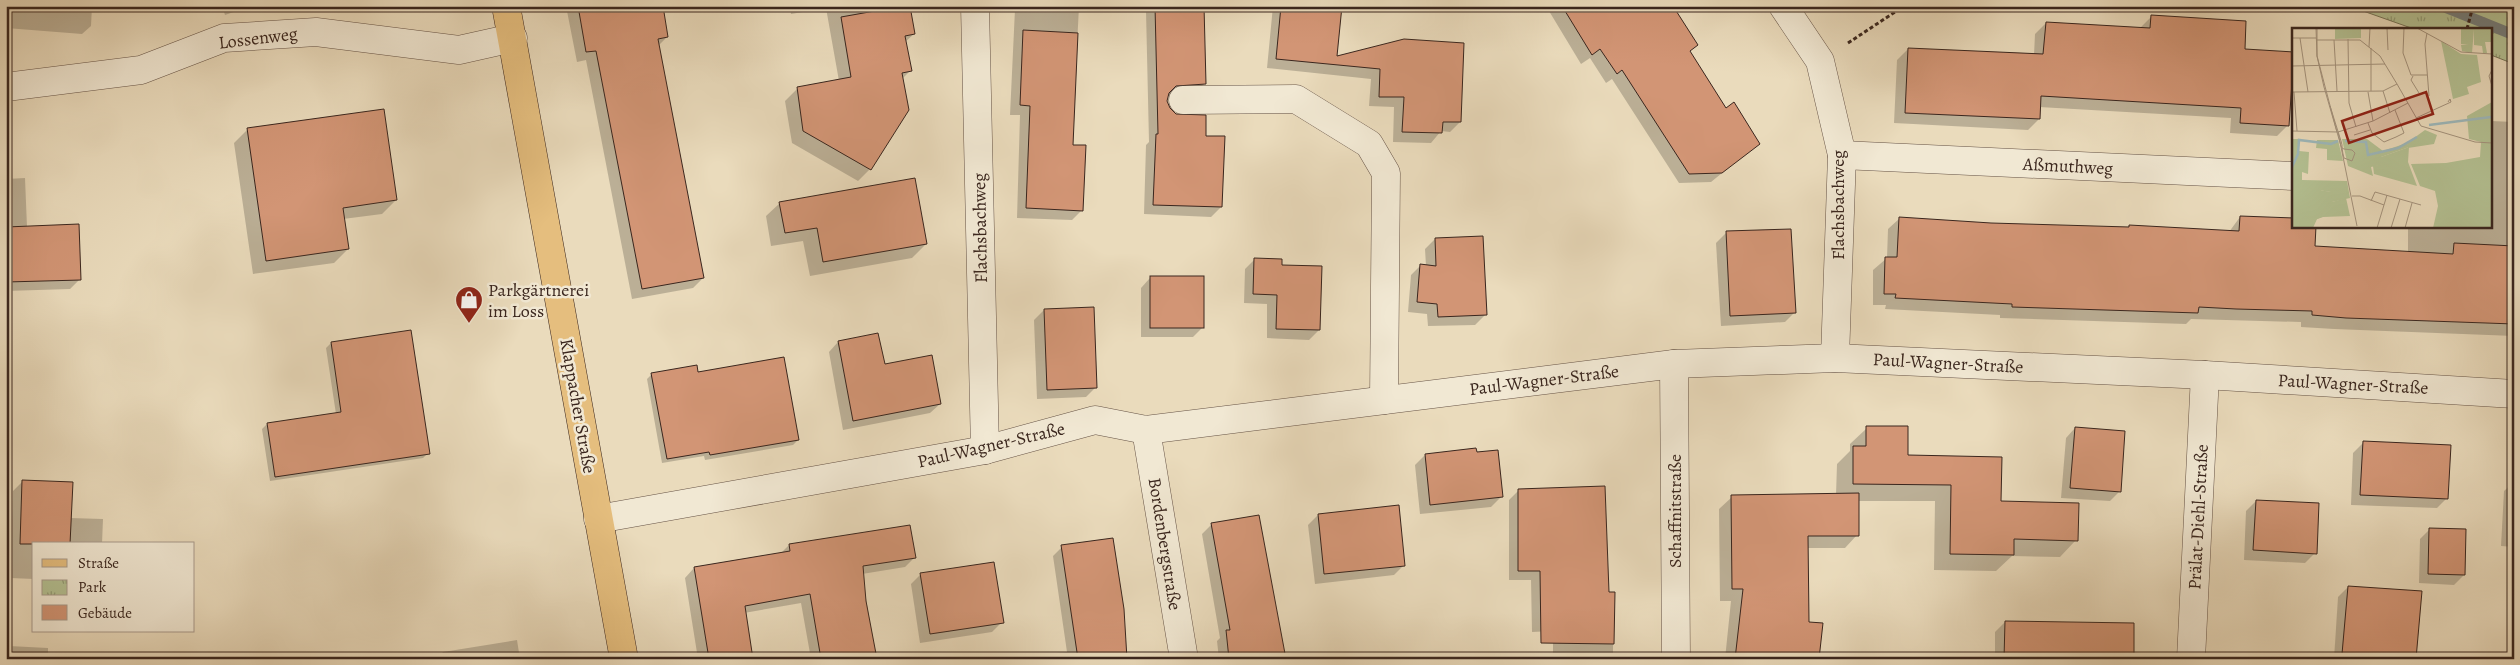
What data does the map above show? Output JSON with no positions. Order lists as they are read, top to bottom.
{
  "streets": {
    "main road": ["Klappacher Straße"],
    "street": [
      "Lossenweg",
      "Aßmuthweg",
      "Flachsbachweg",
      "Paul-Wagner-Straße",
      "Schaffnitstraße",
      "Prälat-Diehl-Straße",
      "Bordenbergstraße"
    ]
  },
  "crossings": [
    ["Lossenweg", "Klappacher Straße"],
    ["Aßmuthweg", "Flachsbachweg"],
    ["Flachsbachweg", "Paul-Wagner-Straße"],
    ["Paul-Wagner-Straße", "Klappacher Straße"],
    ["Paul-Wagner-Straße", "Schaffnitstraße"],
    ["Paul-Wagner-Straße", "Prälat-Diehl-Straße"],
    ["Paul-Wagner-Straße", "Bordenbergstraße"]
  ],
  "places": {
    "shop": ["Parkgärtnerei im Loss"]
  },
  "legend": ["Straße", "Park", "Gebäude"]
}
